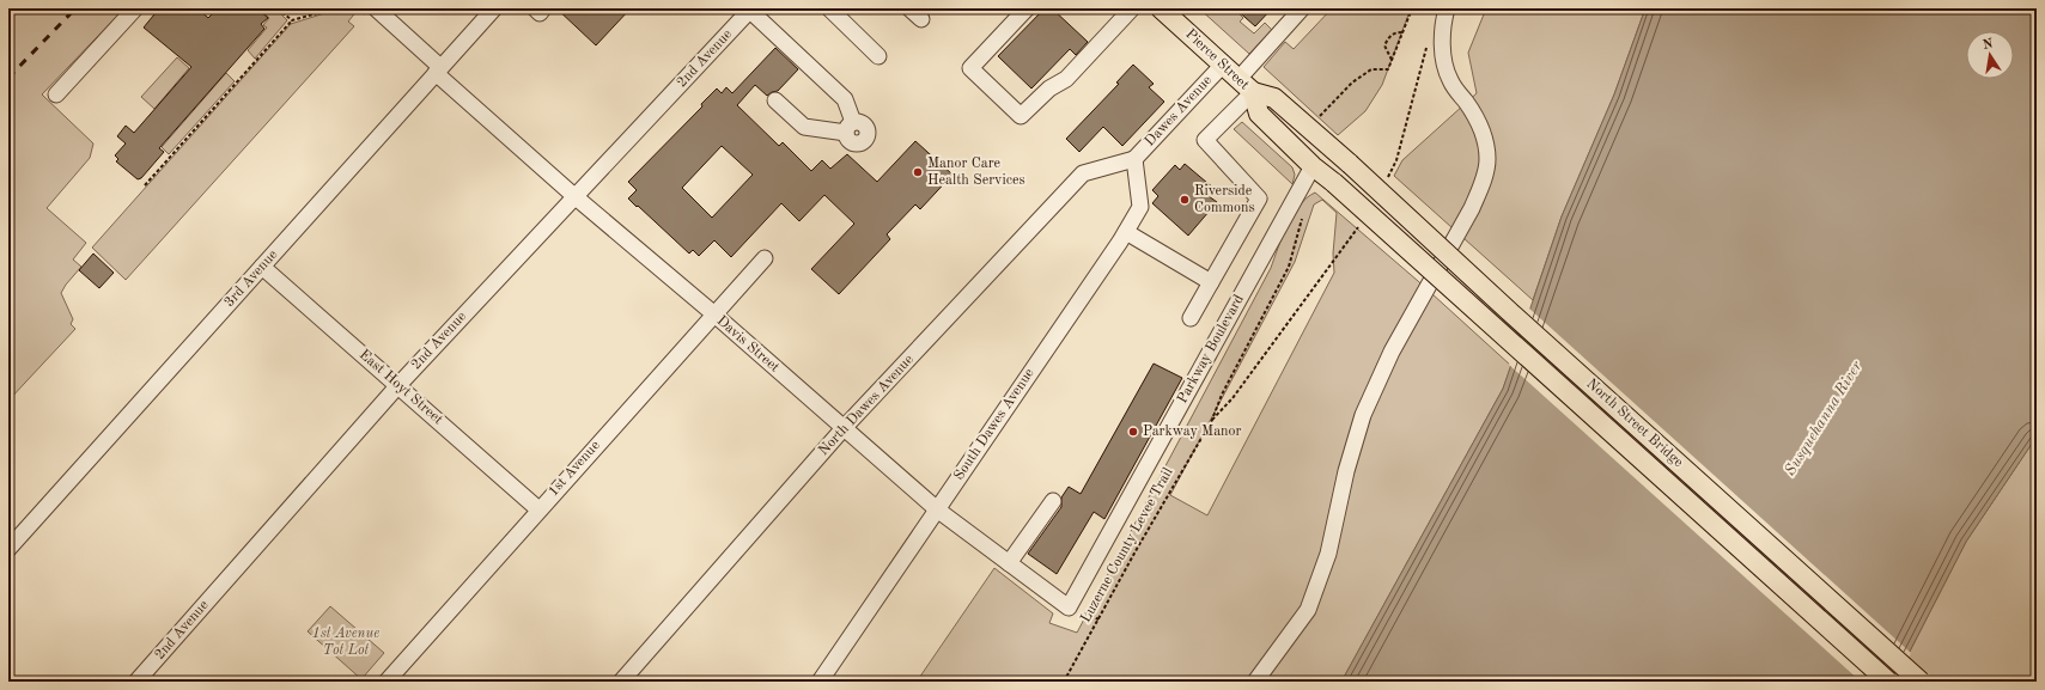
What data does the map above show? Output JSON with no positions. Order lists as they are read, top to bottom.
{
  "streets": {
    "main road": ["Pierce Street", "North Street Bridge"],
    "street": [
      "2nd Avenue",
      "Dawes Avenue",
      "3rd Avenue",
      "Davis Street",
      "Parkway Boulevard",
      "East Hoyt Street",
      "North Dawes Avenue",
      "South Dawes Avenue",
      "1st Avenue"
    ],
    "path": ["Luzerne County Levee Trail"]
  },
  "crossings": [
    ["2nd Avenue", "Davis Street"],
    ["2nd Avenue", "East Hoyt Street"],
    ["Pierce Street", "Dawes Avenue"],
    ["Pierce Street", "Parkway Boulevard"],
    ["Pierce Street", "North Street Bridge"],
    ["Dawes Avenue", "North Dawes Avenue"],
    ["Dawes Avenue", "South Dawes Avenue"],
    ["3rd Avenue", "Davis Street"],
    ["3rd Avenue", "East Hoyt Street"],
    ["Davis Street", "Parkway Boulevard"],
    ["Davis Street", "North Dawes Avenue"],
    ["Davis Street", "South Dawes Avenue"],
    ["Davis Street", "1st Avenue"],
    ["East Hoyt Street", "1st Avenue"],
    ["North Dawes Avenue", "South Dawes Avenue"]
  ],
  "water": ["Susquehanna River"],
  "parks": ["1st Avenue Tot Lot"],
  "places": ["Manor Care Health Services", "Riverside Commons", "Parkway Manor"],
  "north": "top"
}
